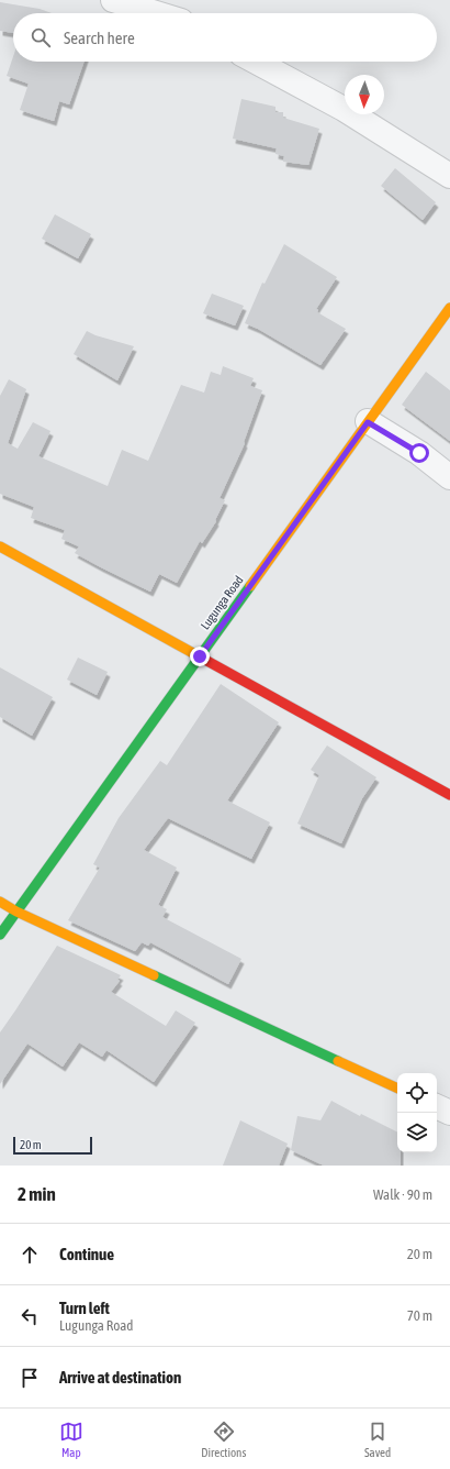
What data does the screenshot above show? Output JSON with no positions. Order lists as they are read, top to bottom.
{
  "streets": {
    "street": ["Lugunga Road"]
  },
  "scale_bar": "20 m",
  "north": "bottom",
  "page": {
    "search": "Search here",
    "scale": "20 m",
    "heading": ["2 min", "Walk · 90 m"],
    "list": [
      ["Continue", "20 m"],
      ["Turn left", "Lugunga Road", "70 m"],
      "Arrive at destination"
    ],
    "nav": ["Map", "Directions", "Saved"]
  }
}
